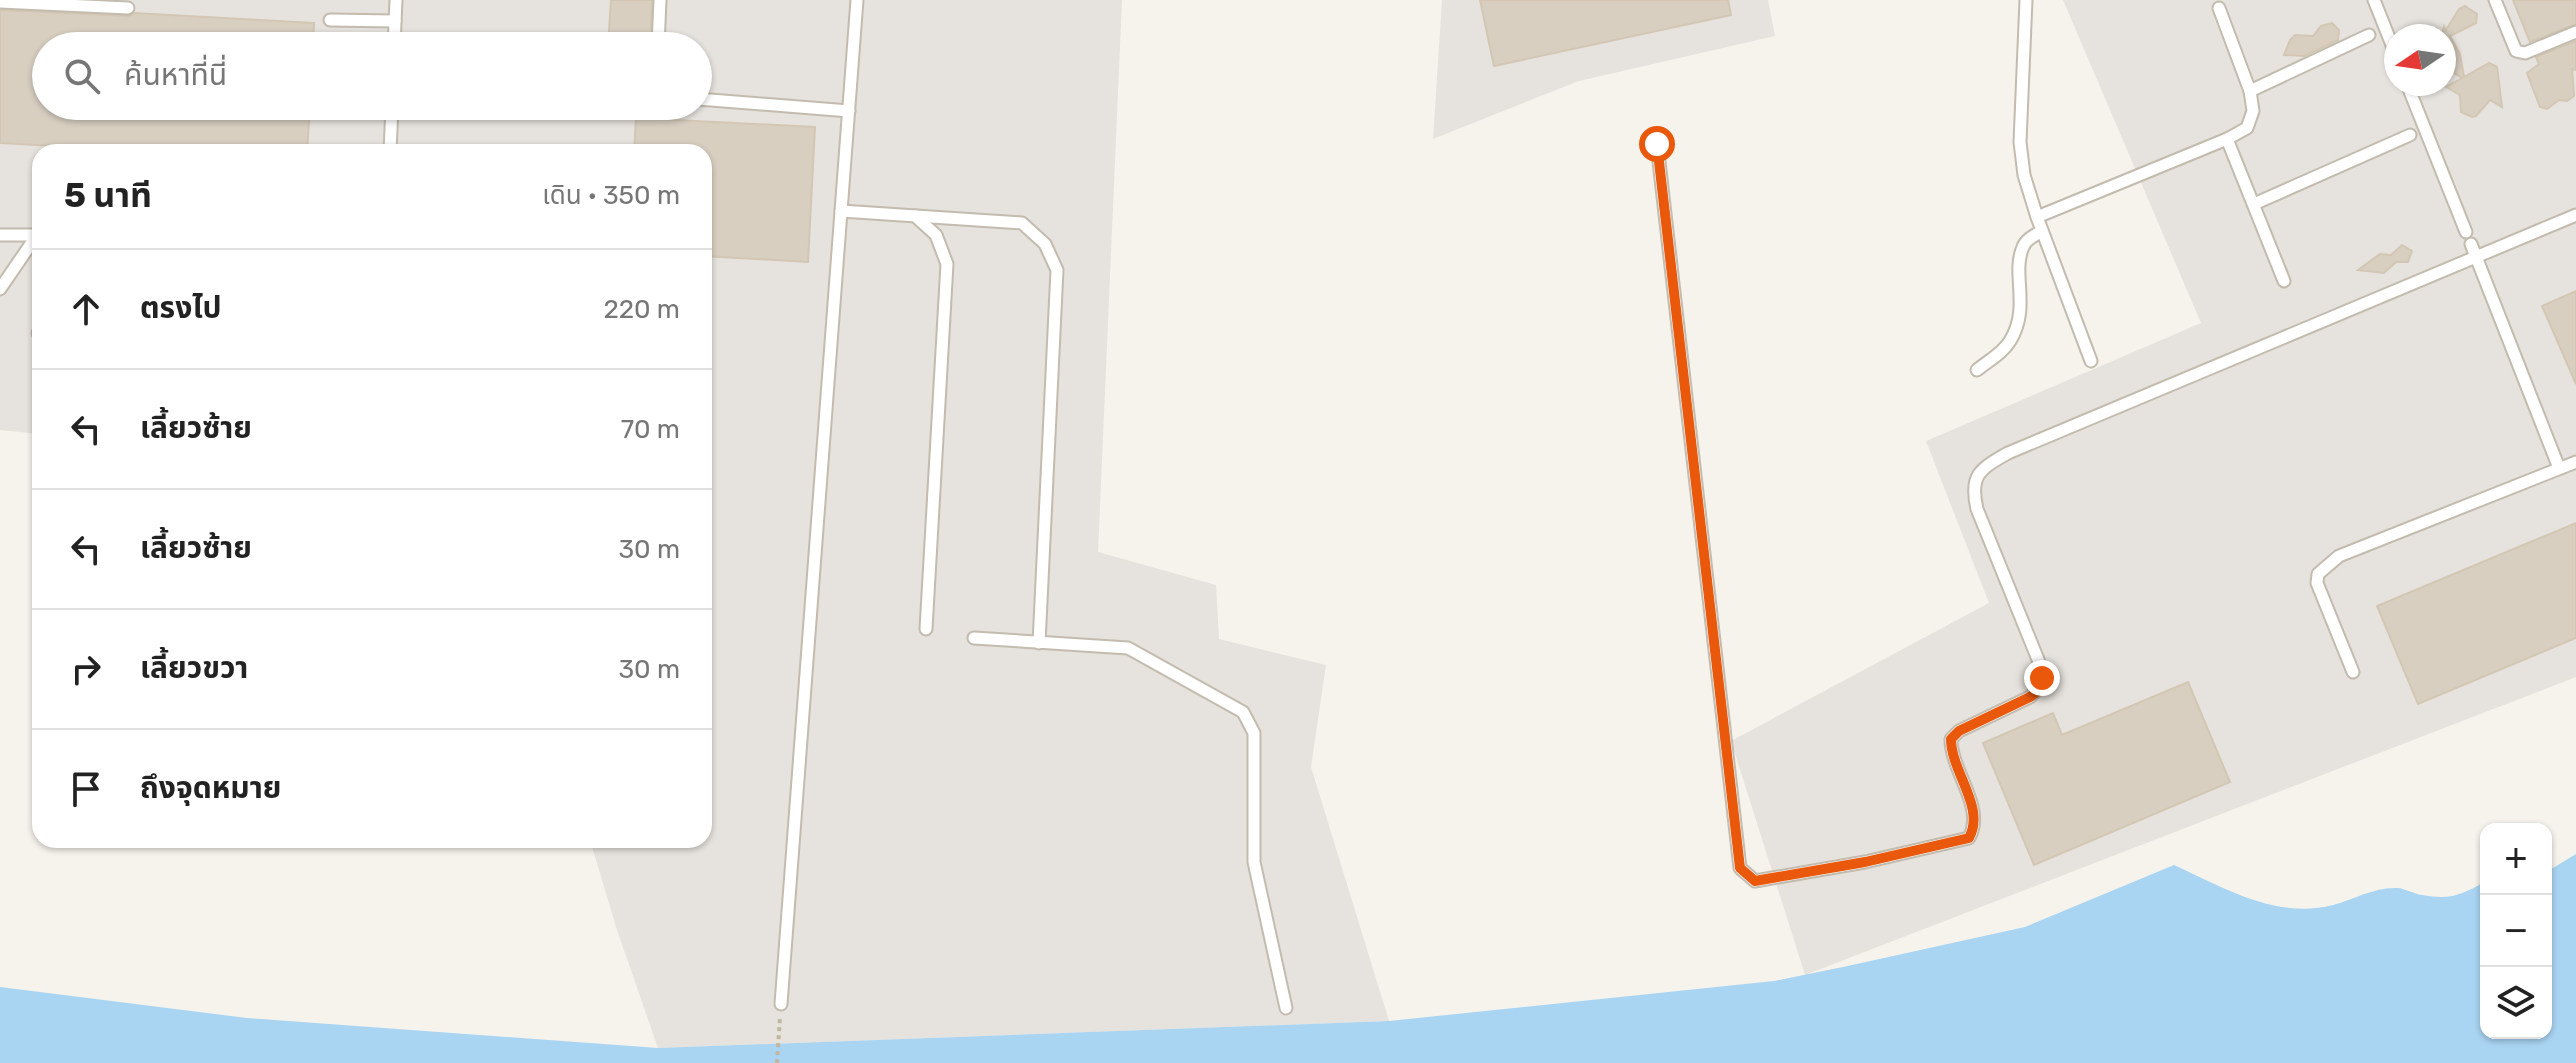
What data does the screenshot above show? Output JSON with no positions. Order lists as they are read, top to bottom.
{
  "north": "left",
  "page": {
    "search": "ค้นหาที่นี่",
    "heading": ["5 นาที", "เดิน · 350 m"],
    "list": [
      ["ตรงไป", "220 m"],
      ["เลี้ยวซ้าย", "70 m"],
      ["เลี้ยวซ้าย", "30 m"],
      ["เลี้ยวขวา", "30 m"],
      "ถึงจุดหมาย"
    ],
    "map_buttons": ["+", "−"]
  }
}
